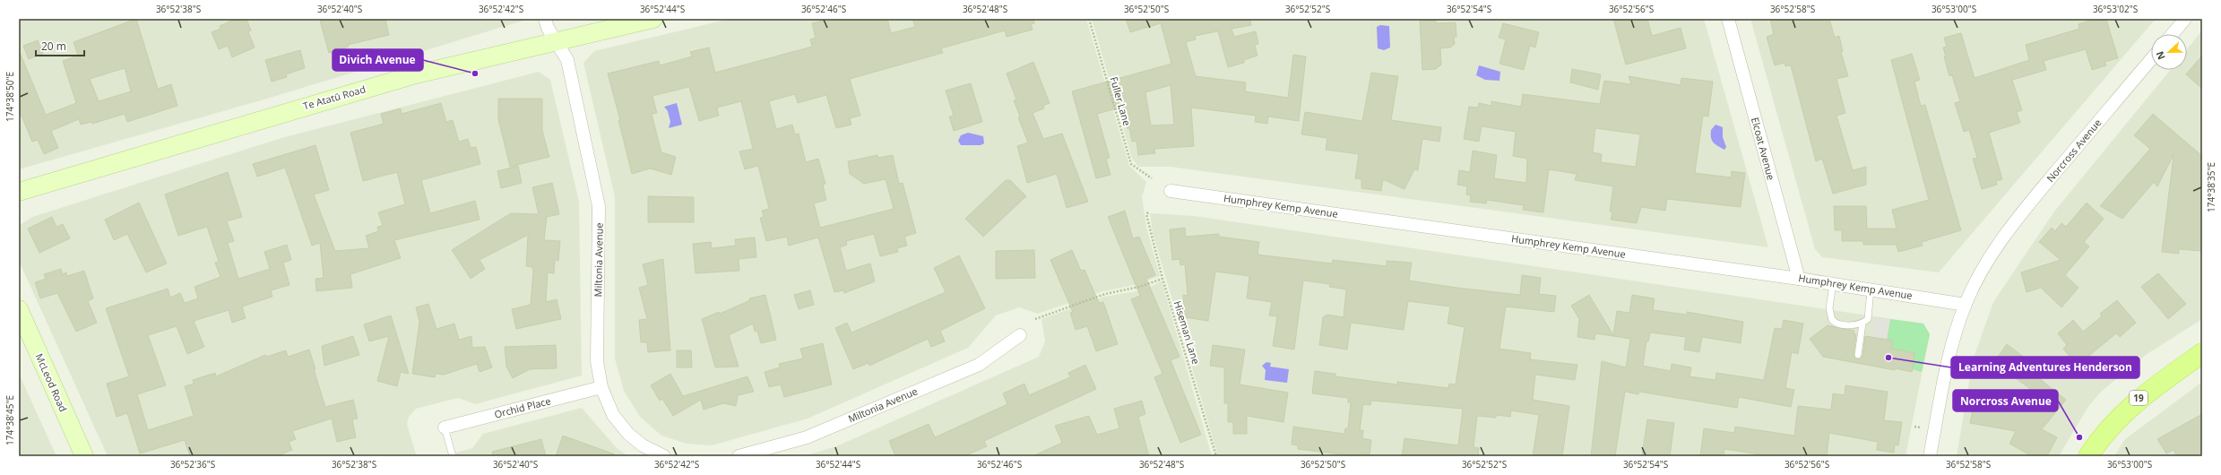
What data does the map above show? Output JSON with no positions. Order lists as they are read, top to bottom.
{
  "streets": {
    "main road": ["Te Atatū Road", "McLeod Road", "19"],
    "street": [
      "Elcoat Avenue",
      "Norcross Avenue",
      "Humphrey Kemp Avenue",
      "Miltonia Avenue",
      "Orchid Place"
    ],
    "path": ["Fuller Lane", "Hiseman Lane"]
  },
  "crossings": [
    ["Te Atatū Road", "Miltonia Avenue"],
    ["Elcoat Avenue", "Humphrey Kemp Avenue"],
    ["Norcross Avenue", "Humphrey Kemp Avenue"],
    ["Miltonia Avenue", "Orchid Place"]
  ],
  "places": ["Divich Avenue", "Learning Adventures Henderson", "Norcross Avenue"],
  "scale_bar": "20 m",
  "north": "left",
  "coordinates": [
    "36°52'38\"S",
    "36°52'40\"S",
    "36°52'42\"S",
    "36°52'44\"S",
    "36°52'46\"S",
    "36°52'48\"S",
    "36°52'50\"S",
    "36°52'52\"S",
    "36°52'54\"S",
    "36°52'56\"S",
    "36°52'58\"S",
    "36°53'00\"S",
    "36°53'02\"S",
    "174°38'50\"E",
    "174°38'35\"E",
    "174°38'45\"E",
    "36°52'36\"S"
  ]
}
